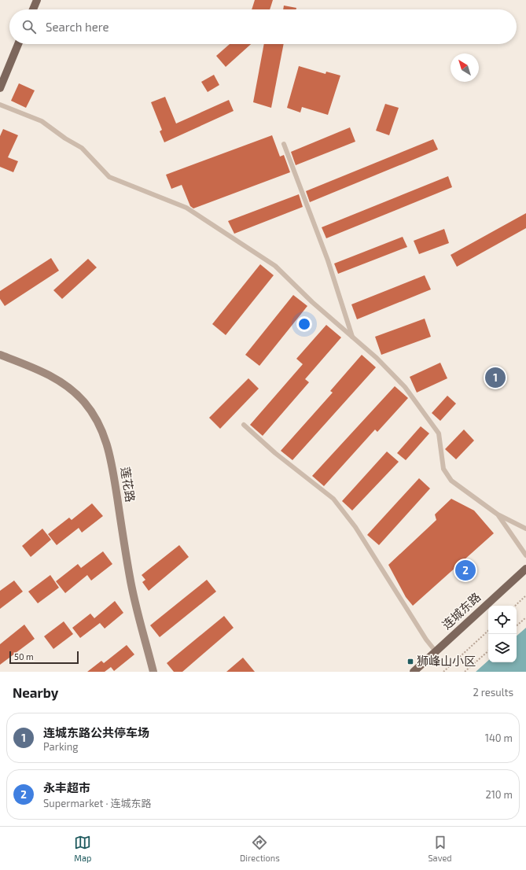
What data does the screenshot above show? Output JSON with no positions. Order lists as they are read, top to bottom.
{
  "streets": {
    "main road": ["莲花路", "连城东路"]
  },
  "places": {
    "transit": ["狮峰山小区"]
  },
  "scale_bar": "50 m",
  "north": "top left",
  "page": {
    "search": "Search here",
    "pins": ["1", "2"],
    "scale": "50 m",
    "heading": ["Nearby", "2 results"],
    "list": [
      {
        "mark": "1",
        "name": "连城东路公共停车场",
        "note": "Parking",
        "value": "140 m"
      },
      {
        "mark": "2",
        "name": "永丰超市",
        "note": "Supermarket · 连城东路",
        "value": "210 m"
      }
    ],
    "nav": ["Map", "Directions", "Saved"]
  }
}
